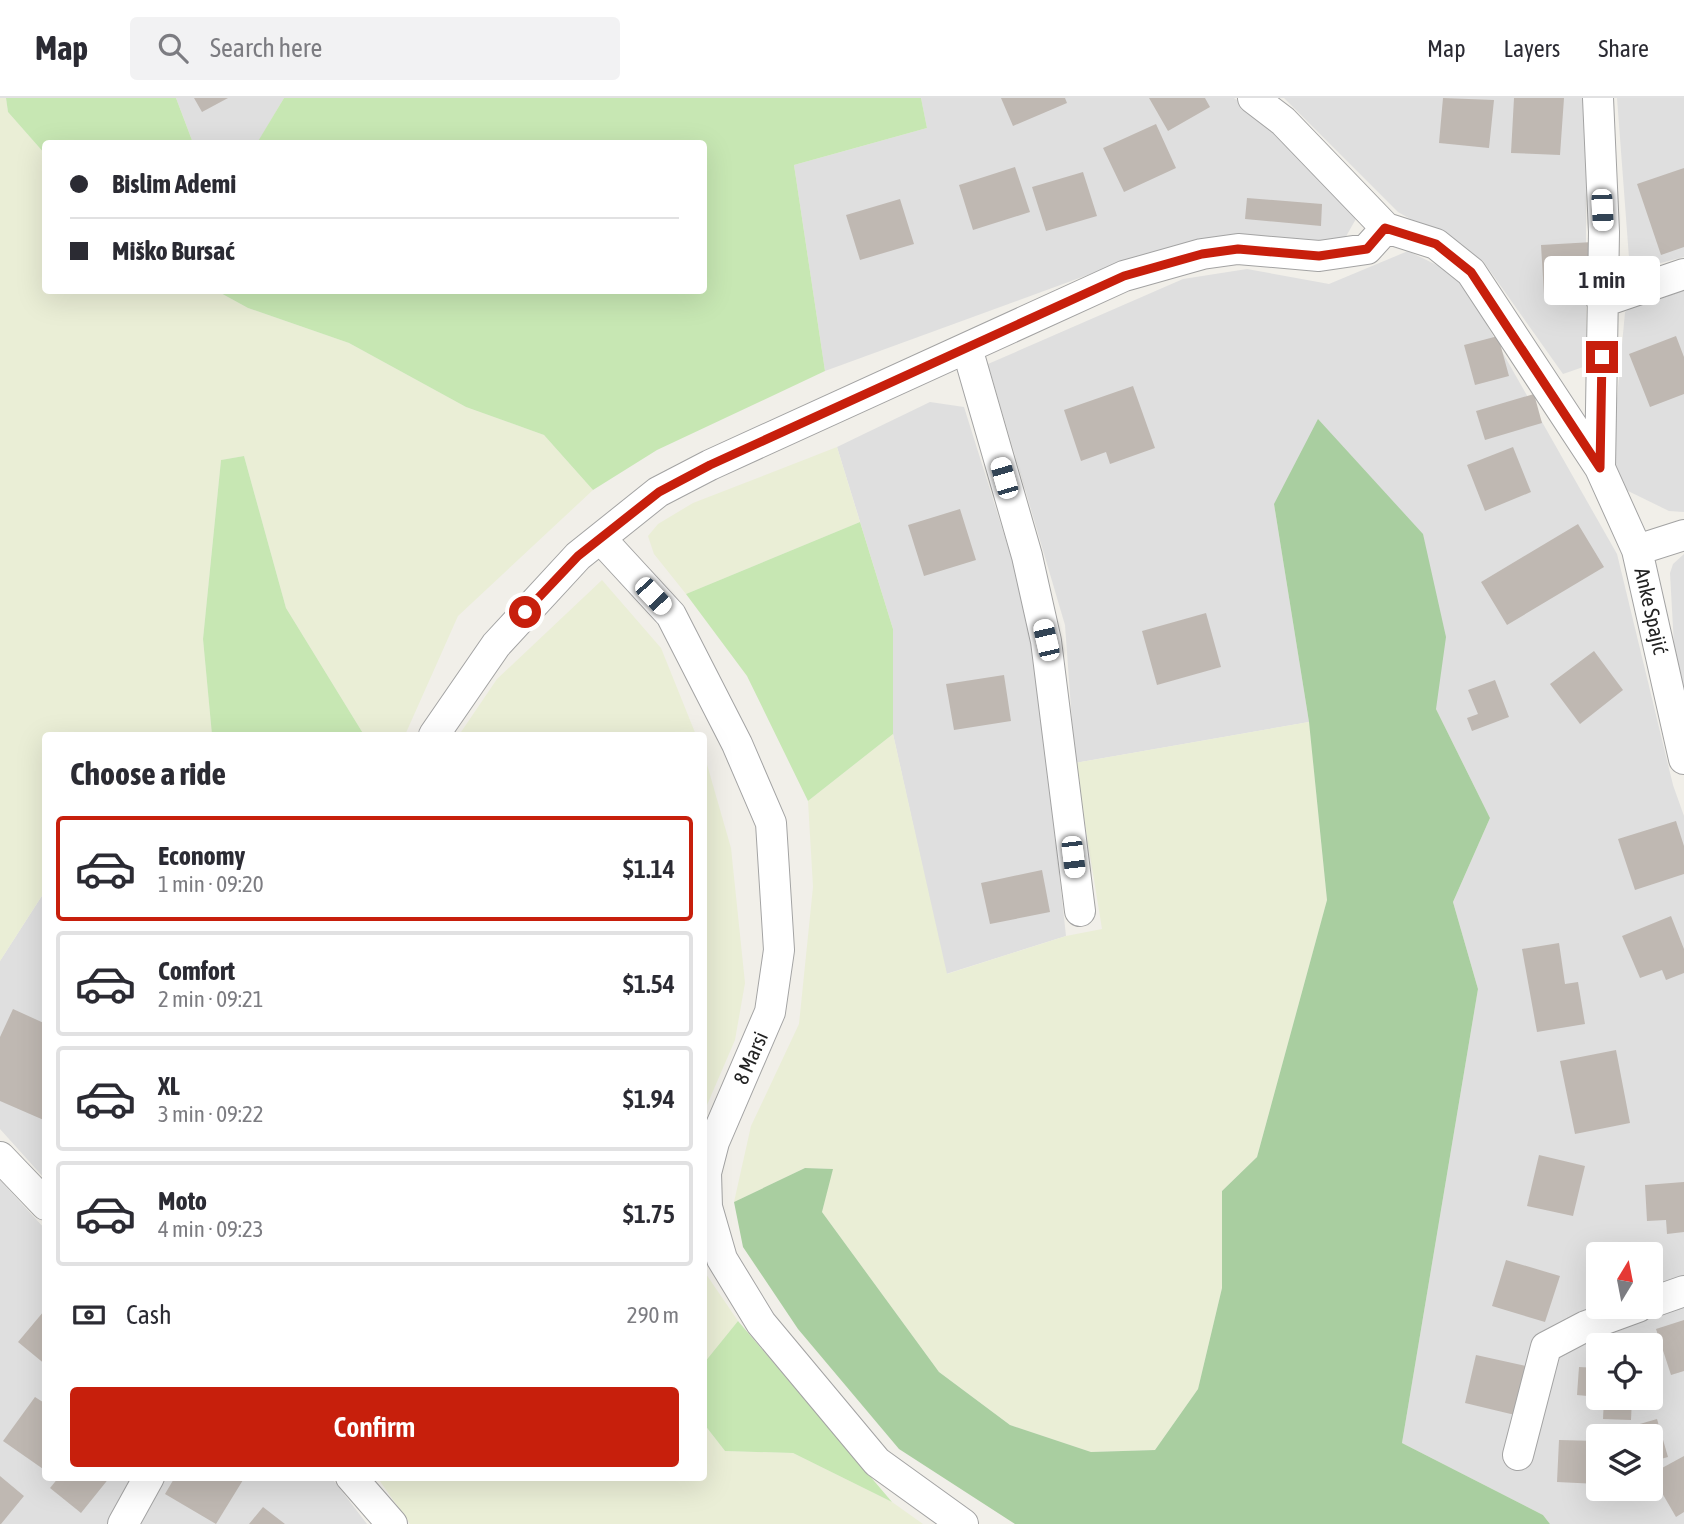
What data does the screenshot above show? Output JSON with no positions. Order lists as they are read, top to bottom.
{
  "streets": {
    "street": ["Anke Spajić", "8 Marsi"]
  },
  "north": "top",
  "page": {
    "header": "Map",
    "search": "Search here",
    "nav": ["Map", "Layers", "Share"],
    "banner": ["Bislim Ademi", "Miško Bursać"],
    "bubble": "1 min",
    "heading": "Choose a ride",
    "list": [
      {
        "name": "Economy",
        "note": "1 min · 09:20",
        "value": "$1.14"
      },
      {
        "name": "Comfort",
        "note": "2 min · 09:21",
        "value": "$1.54"
      },
      {
        "name": "XL",
        "note": "3 min · 09:22",
        "value": "$1.94"
      },
      {
        "name": "Moto",
        "note": "4 min · 09:23",
        "value": "$1.75"
      }
    ],
    "pay": ["Cash", "290 m"],
    "buttons": "Confirm"
  }
}
